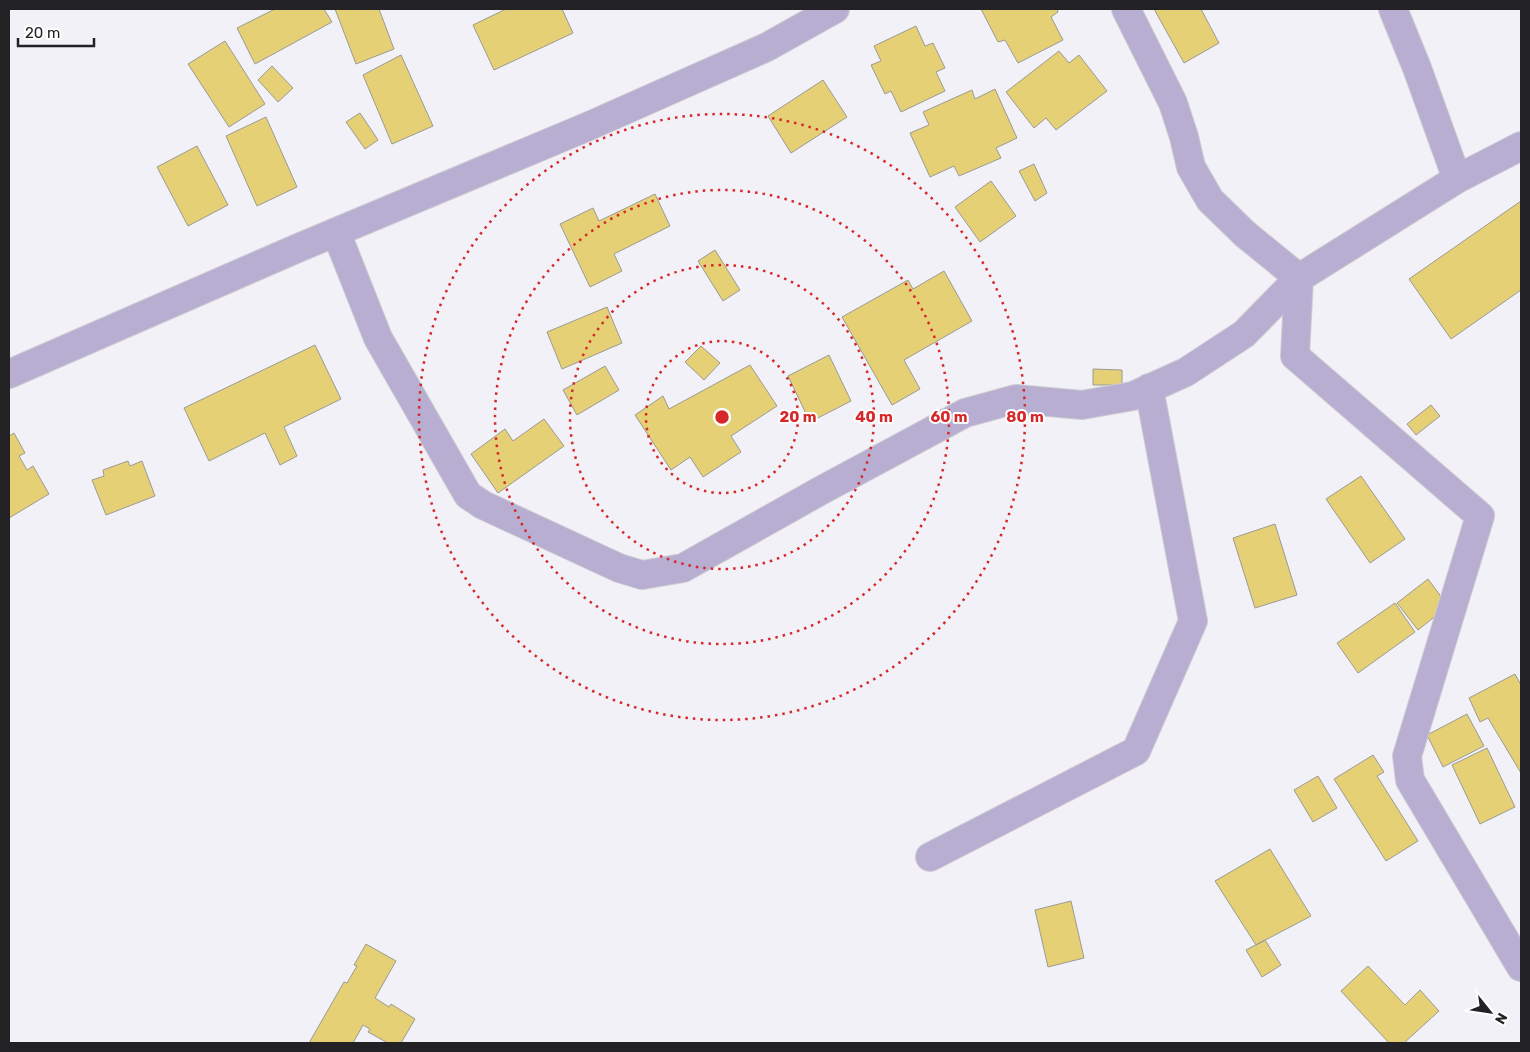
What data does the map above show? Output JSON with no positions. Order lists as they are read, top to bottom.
{
  "scale_bar": "20 m",
  "north": "bottom right",
  "rings": [
    "20 m",
    "40 m",
    "60 m",
    "80 m"
  ]
}
